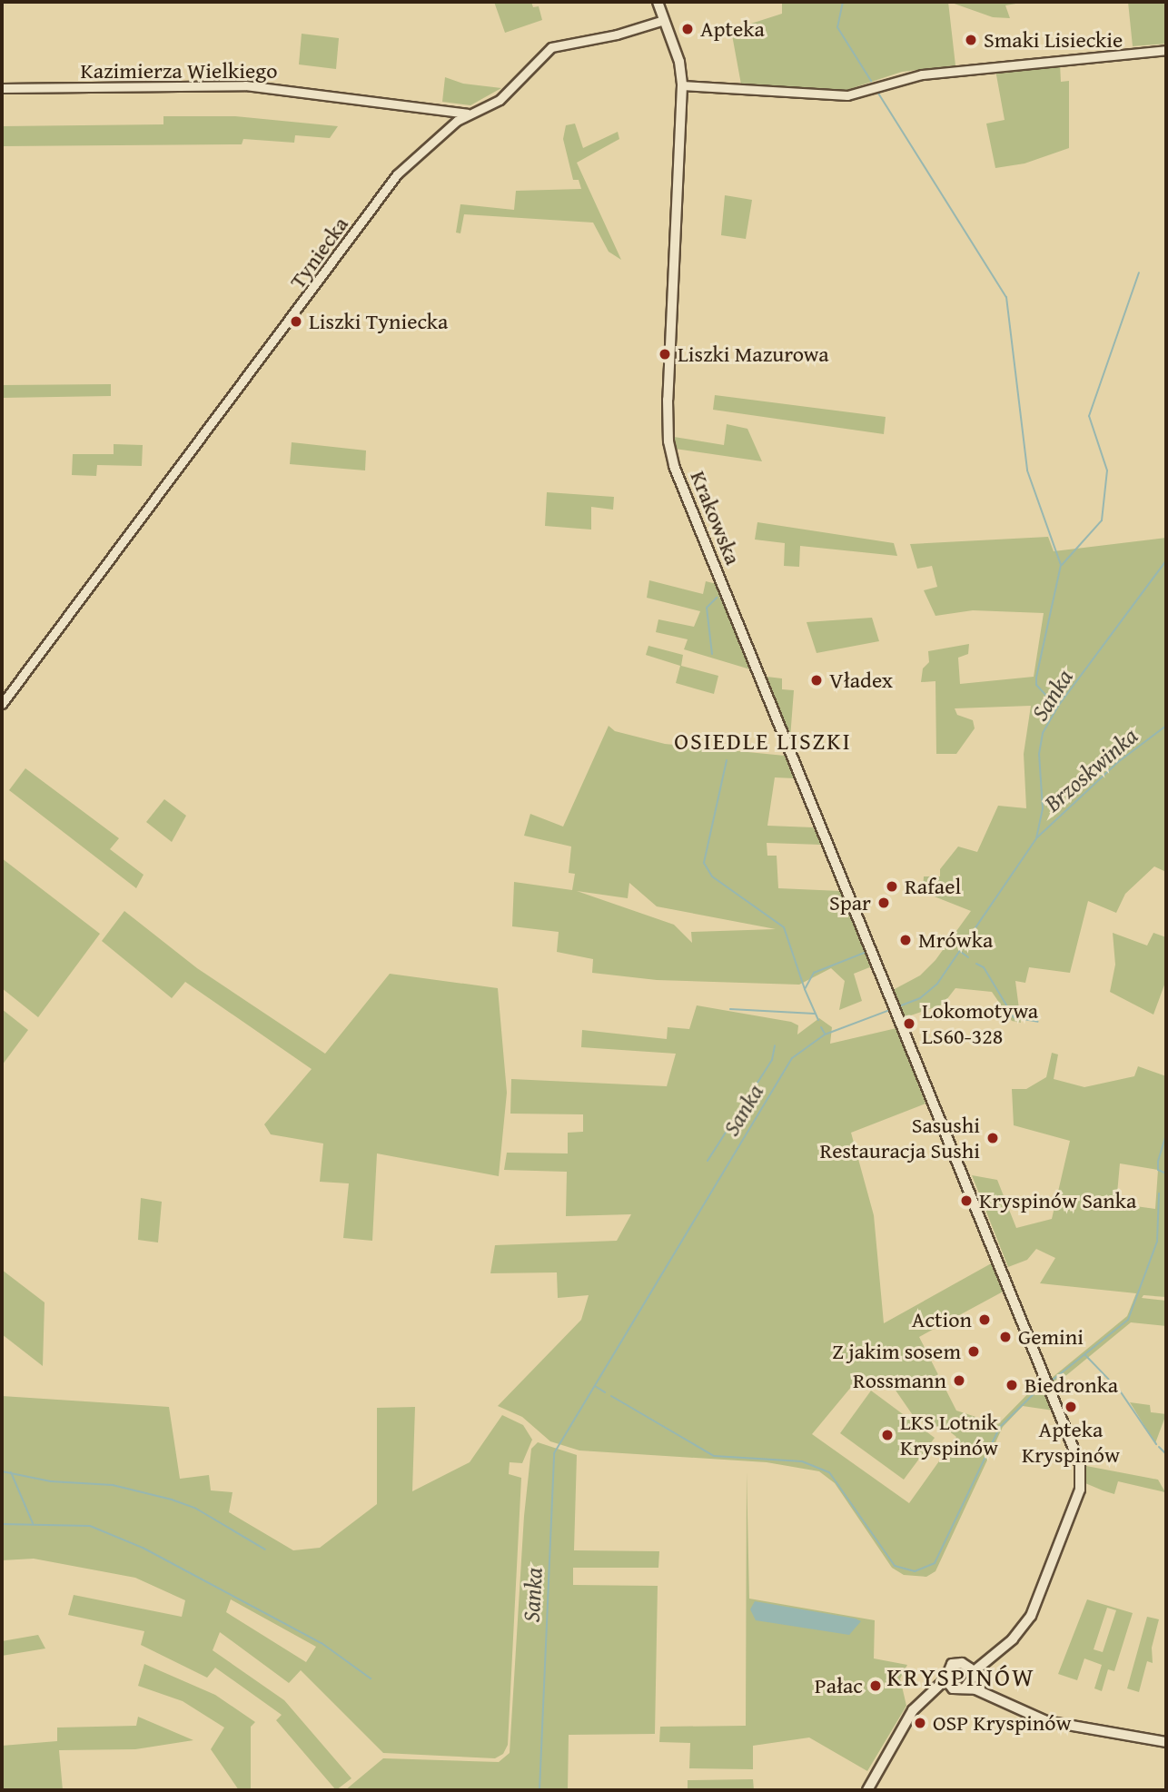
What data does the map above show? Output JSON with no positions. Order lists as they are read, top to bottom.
{
  "streets": {
    "main road": ["Krakowska"],
    "street": ["Kazimierza Wielkiego", "Tyniecka"]
  },
  "crossings": [
    ["Kazimierza Wielkiego", "Tyniecka"],
    ["Tyniecka", "Krakowska"]
  ],
  "districts": ["OSIEDLE LISZKI", "KRYSPINÓW"],
  "water": ["Sanka", "Brzoskwinka"],
  "places": [
    "Apteka",
    "Smaki Lisieckie",
    "Liszki Tyniecka",
    "Liszki Mazurowa",
    "Vładex",
    "Rafael",
    "Spar",
    "Mrówka",
    "Lokomotywa LS60-328",
    "Sasushi Restauracja Sushi",
    "Kryspinów Sanka",
    "Action",
    "Gemini",
    "Z jakim sosem",
    "Rossmann",
    "Biedronka",
    "Apteka Kryspinów",
    "LKS Lotnik Kryspinów",
    "Pałac",
    "OSP Kryspinów"
  ]
}
